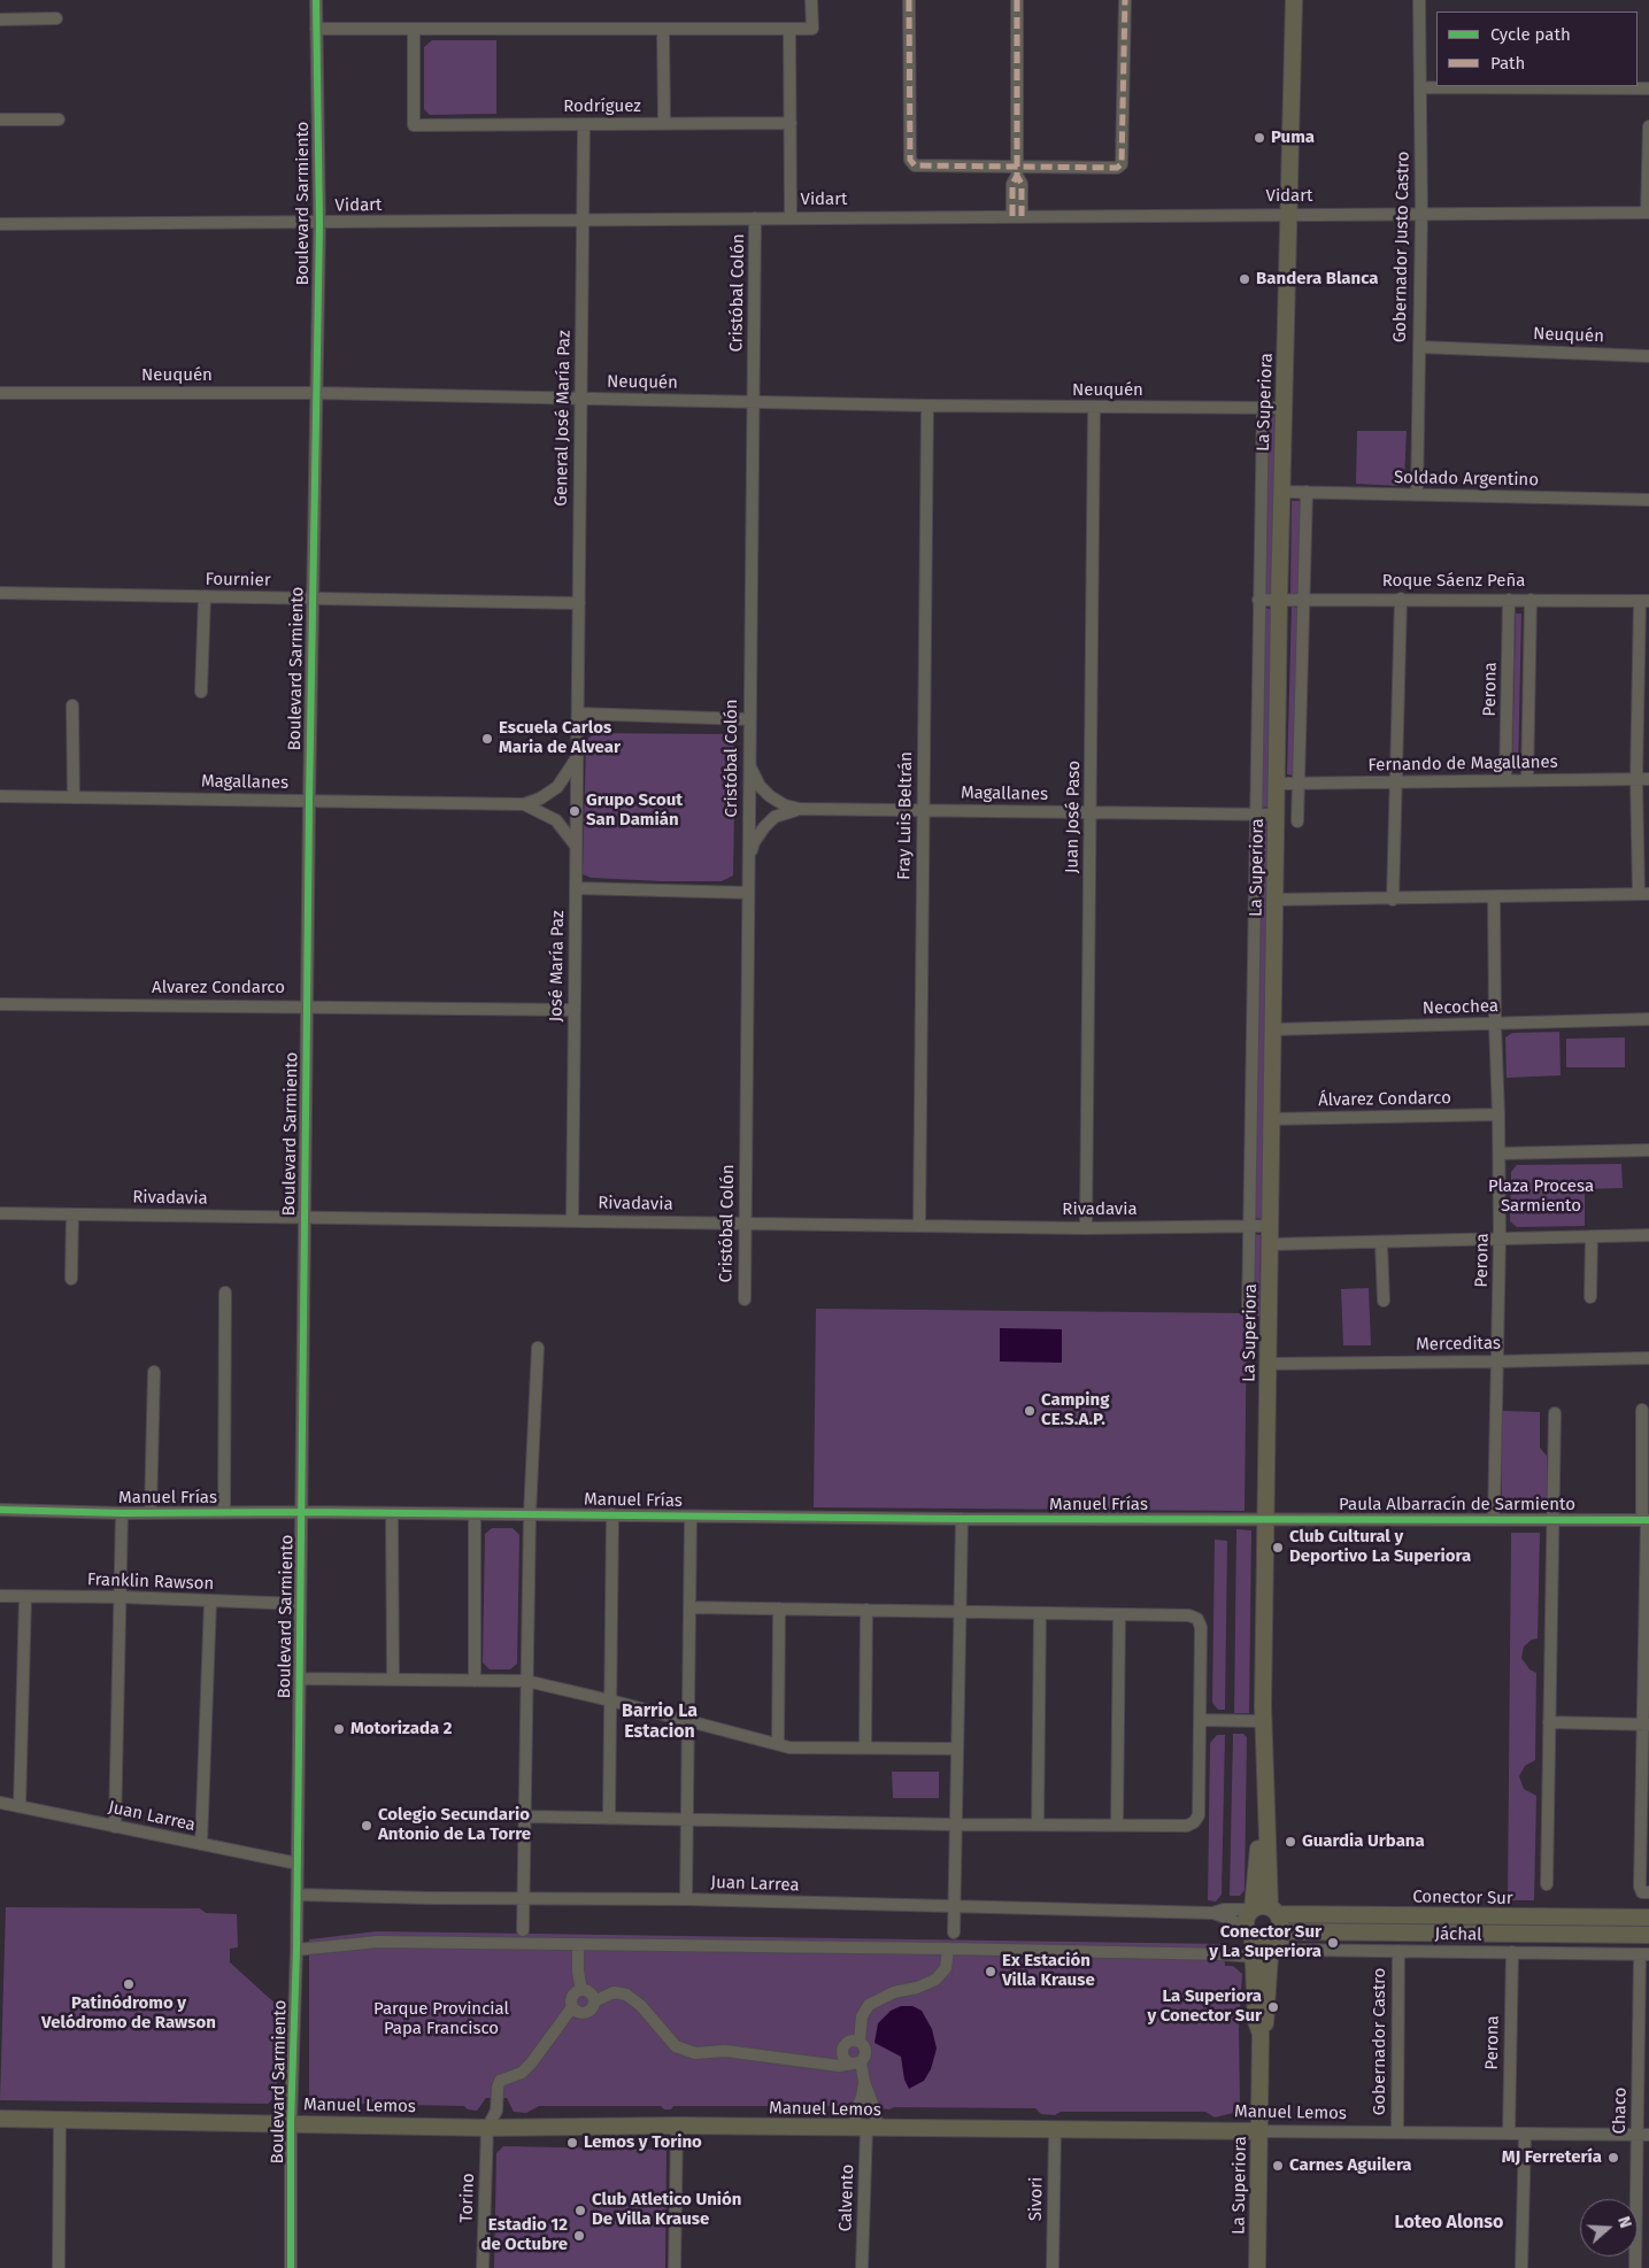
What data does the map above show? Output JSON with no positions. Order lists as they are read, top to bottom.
{
  "streets": {
    "main road": ["La Superiora", "Conector Sur", "Manuel Lemos"],
    "street": [
      "Rodríguez",
      "Vidart",
      "Boulevard Sarmiento",
      "Gobernador Justo Castro",
      "Cristóbal Colón",
      "Neuquén",
      "General José María Paz",
      "Soldado Argentino",
      "Fournier",
      "Roque Sáenz Peña",
      "Perona",
      "Fernando de Magallanes",
      "Magallanes",
      "Fray Luis Beltrán",
      "Juan José Paso",
      "José María Paz",
      "Alvarez Condarco",
      "Necochea",
      "Álvarez Condarco",
      "Rivadavia",
      "Merceditas",
      "Manuel Frías",
      "Paula Albarracín de Sarmiento",
      "Franklin Rawson",
      "Juan Larrea",
      "Jáchal",
      "Gobernador Castro",
      "Chaco",
      "Torino",
      "Calvento",
      "Sivori"
    ]
  },
  "crossings": [
    ["Rodríguez", "General José María Paz"],
    ["Vidart", "Boulevard Sarmiento"],
    ["Vidart", "Gobernador Justo Castro"],
    ["Vidart", "Cristóbal Colón"],
    ["Vidart", "La Superiora"],
    ["Vidart", "General José María Paz"],
    ["Boulevard Sarmiento", "Neuquén"],
    ["Boulevard Sarmiento", "Fournier"],
    ["Boulevard Sarmiento", "Magallanes"],
    ["Boulevard Sarmiento", "Alvarez Condarco"],
    ["Boulevard Sarmiento", "Rivadavia"],
    ["Boulevard Sarmiento", "Manuel Frías"],
    ["Boulevard Sarmiento", "Franklin Rawson"],
    ["Boulevard Sarmiento", "Juan Larrea"],
    ["Boulevard Sarmiento", "Manuel Lemos"],
    ["Gobernador Justo Castro", "Neuquén"],
    ["Gobernador Justo Castro", "Soldado Argentino"],
    ["Cristóbal Colón", "Neuquén"],
    ["Cristóbal Colón", "Magallanes"],
    ["Cristóbal Colón", "Rivadavia"],
    ["Neuquén", "La Superiora"],
    ["Neuquén", "General José María Paz"],
    ["Neuquén", "Fray Luis Beltrán"],
    ["Neuquén", "Juan José Paso"],
    ["La Superiora", "Soldado Argentino"],
    ["La Superiora", "Roque Sáenz Peña"],
    ["La Superiora", "Fernando de Magallanes"],
    ["La Superiora", "Magallanes"],
    ["La Superiora", "Necochea"],
    ["La Superiora", "Álvarez Condarco"],
    ["La Superiora", "Rivadavia"],
    ["La Superiora", "Merceditas"],
    ["La Superiora", "Manuel Frías"],
    ["La Superiora", "Paula Albarracín de Sarmiento"],
    ["La Superiora", "Juan Larrea"],
    ["La Superiora", "Conector Sur"],
    ["La Superiora", "Jáchal"],
    ["La Superiora", "Manuel Lemos"],
    ["General José María Paz", "Fournier"],
    ["General José María Paz", "José María Paz"],
    ["Roque Sáenz Peña", "Perona"],
    ["Perona", "Fernando de Magallanes"],
    ["Perona", "Necochea"],
    ["Perona", "Álvarez Condarco"],
    ["Perona", "Merceditas"],
    ["Perona", "Paula Albarracín de Sarmiento"],
    ["Perona", "Jáchal"],
    ["Perona", "Manuel Lemos"],
    ["Magallanes", "Fray Luis Beltrán"],
    ["Magallanes", "Juan José Paso"],
    ["Fray Luis Beltrán", "Rivadavia"],
    ["Juan José Paso", "Rivadavia"],
    ["José María Paz", "Alvarez Condarco"],
    ["José María Paz", "Rivadavia"],
    ["Manuel Frías", "Paula Albarracín de Sarmiento"],
    ["Juan Larrea", "Conector Sur"],
    ["Juan Larrea", "Jáchal"],
    ["Conector Sur", "Jáchal"],
    ["Jáchal", "Gobernador Castro"],
    ["Jáchal", "Chaco"],
    ["Gobernador Castro", "Manuel Lemos"],
    ["Manuel Lemos", "Chaco"],
    ["Manuel Lemos", "Torino"],
    ["Manuel Lemos", "Calvento"],
    ["Manuel Lemos", "Sivori"]
  ],
  "districts": ["Barrio La Estacion", "Loteo Alonso"],
  "parks": ["Plaza Procesa Sarmiento", "Parque Provincial Papa Francisco"],
  "places": [
    "Puma",
    "Bandera Blanca",
    "Escuela Carlos Maria de Alvear",
    "Grupo Scout San Damián",
    "Camping CE.S.A.P.",
    "Club Cultural y Deportivo La Superiora",
    "Motorizada 2",
    "Colegio Secundario Antonio de La Torre",
    "Guardia Urbana",
    "Conector Sur y La Superiora",
    "Ex Estación Villa Krause",
    "Patinódromo y Velódromo de Rawson",
    "La Superiora y Conector Sur",
    "Lemos y Torino",
    "MJ Ferretería",
    "Carnes Aguilera",
    "Club Atletico Unión De Villa Krause",
    "Estadio 12 de Octubre"
  ],
  "legend": ["Cycle path", "Path"],
  "north": "right"
}
